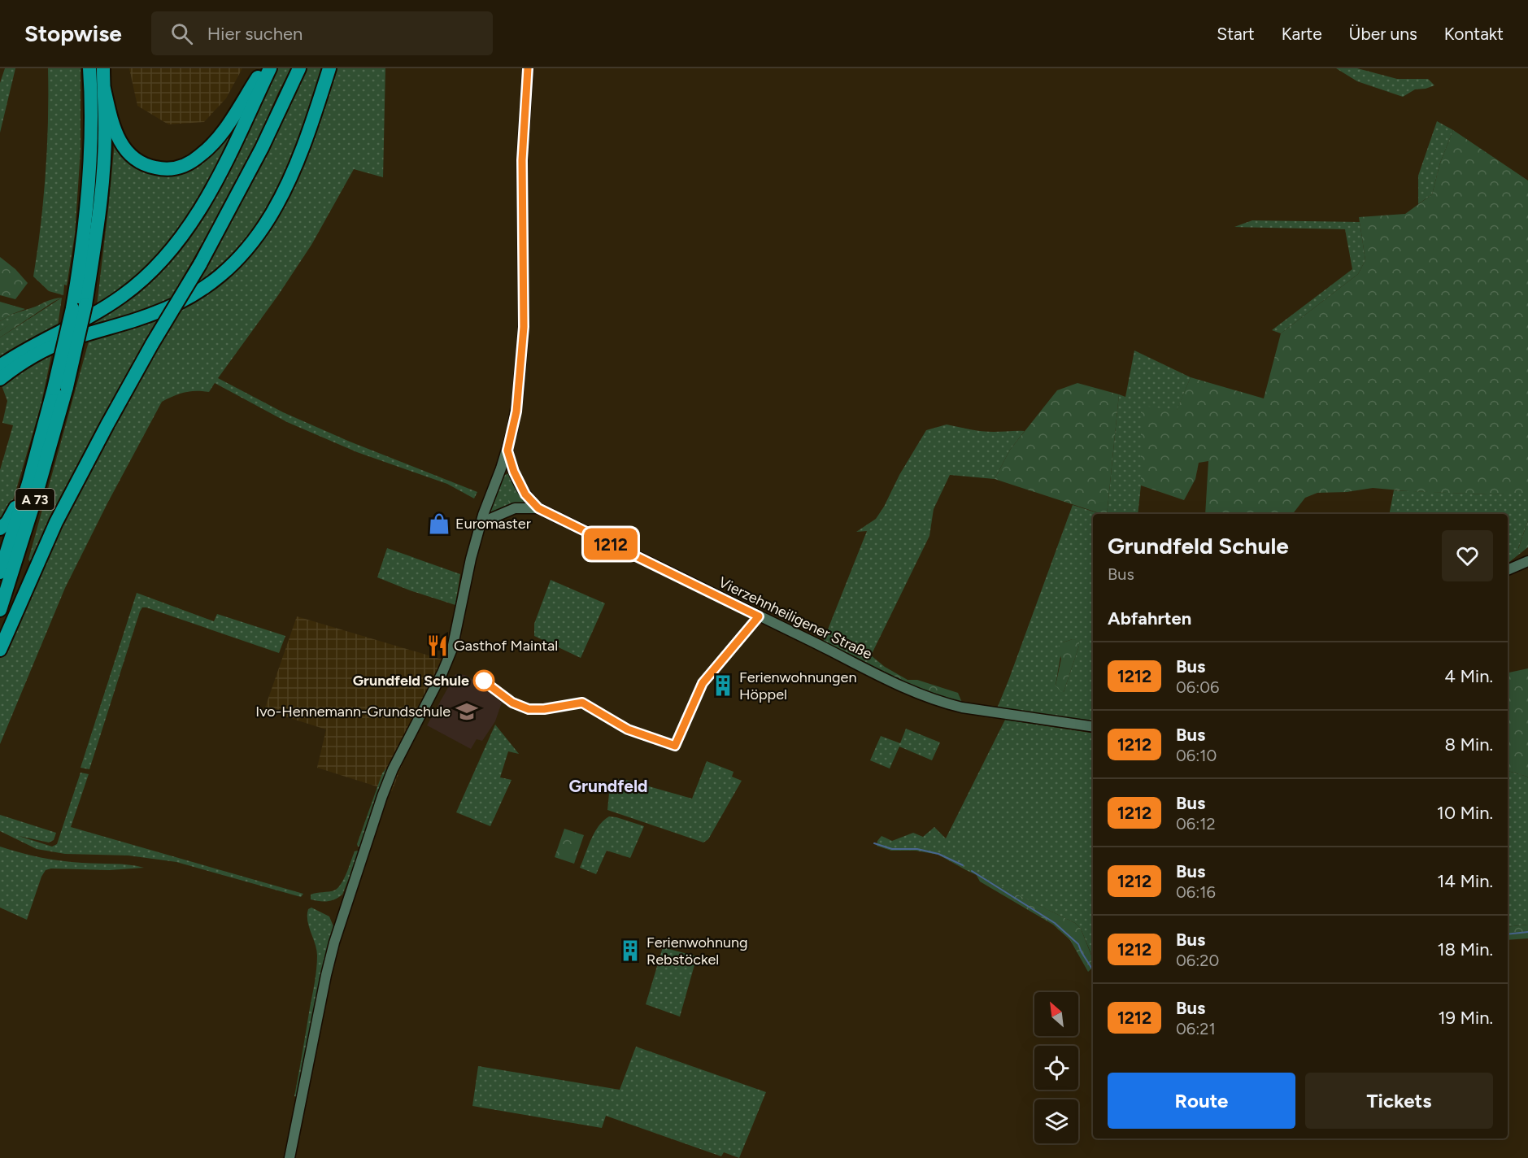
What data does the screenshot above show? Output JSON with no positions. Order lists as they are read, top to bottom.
{
  "streets": {
    "highway": ["A 73"],
    "main road": ["Vierzehnheiligener Straße"]
  },
  "districts": ["Grundfeld"],
  "places": {
    "shop": ["Euromaster"],
    "restaurant": ["Gasthof Maintal"],
    "other": ["Grundfeld Schule"],
    "building": ["Ferienwohnungen Höppel", "Ferienwohnung Rebstöckel"],
    "school or university": ["Ivo-Hennemann-Grundschule"]
  },
  "lines": ["bus line 1212"],
  "north": "top left",
  "page": {
    "header": "Stopwise",
    "search": "Hier suchen",
    "nav": [
      "Start",
      "Karte",
      "Über uns",
      "Kontakt"
    ],
    "on_map": "1212",
    "heading": [
      ["Grundfeld Schule", "Bus"],
      "Abfahrten"
    ],
    "list": [
      {
        "mark": "1212",
        "name": "Bus",
        "note": "06:06",
        "value": "4 Min."
      },
      {
        "mark": "1212",
        "name": "Bus",
        "note": "06:10",
        "value": "8 Min."
      },
      {
        "mark": "1212",
        "name": "Bus",
        "note": "06:12",
        "value": "10 Min."
      },
      {
        "mark": "1212",
        "name": "Bus",
        "note": "06:16",
        "value": "14 Min."
      },
      {
        "mark": "1212",
        "name": "Bus",
        "note": "06:20",
        "value": "18 Min."
      },
      {
        "mark": "1212",
        "name": "Bus",
        "note": "06:21",
        "value": "19 Min."
      }
    ],
    "buttons": ["Route", "Tickets"]
  }
}
